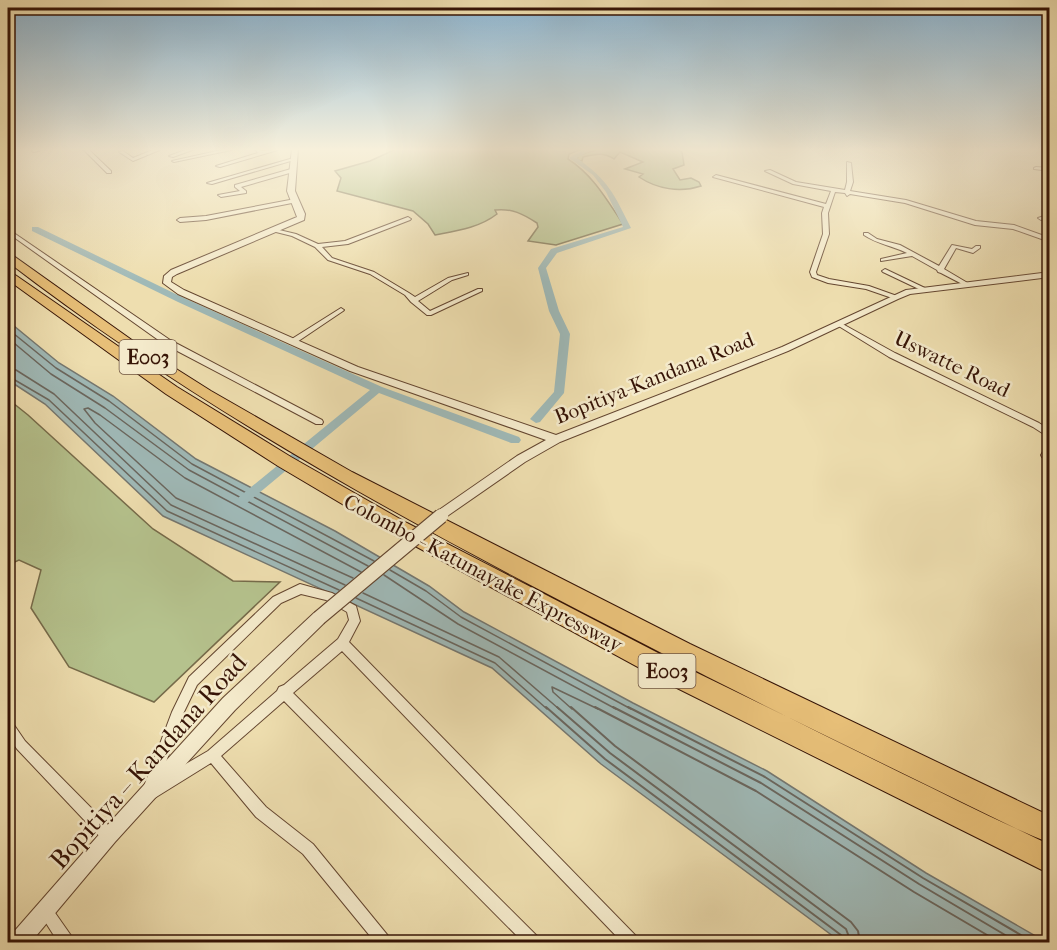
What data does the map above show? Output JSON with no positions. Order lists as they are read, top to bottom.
{
  "streets": {
    "highway": ["E003", "Colombo - Katunayake Expressway"],
    "street": ["Uswatte Road", "Bopitiya-Kandana Road", "Bopitiya – Kandana Road"]
  },
  "crossings": [
    ["Uswatte Road", "Bopitiya-Kandana Road"],
    ["Bopitiya-Kandana Road", "Bopitiya – Kandana Road"]
  ]
}
